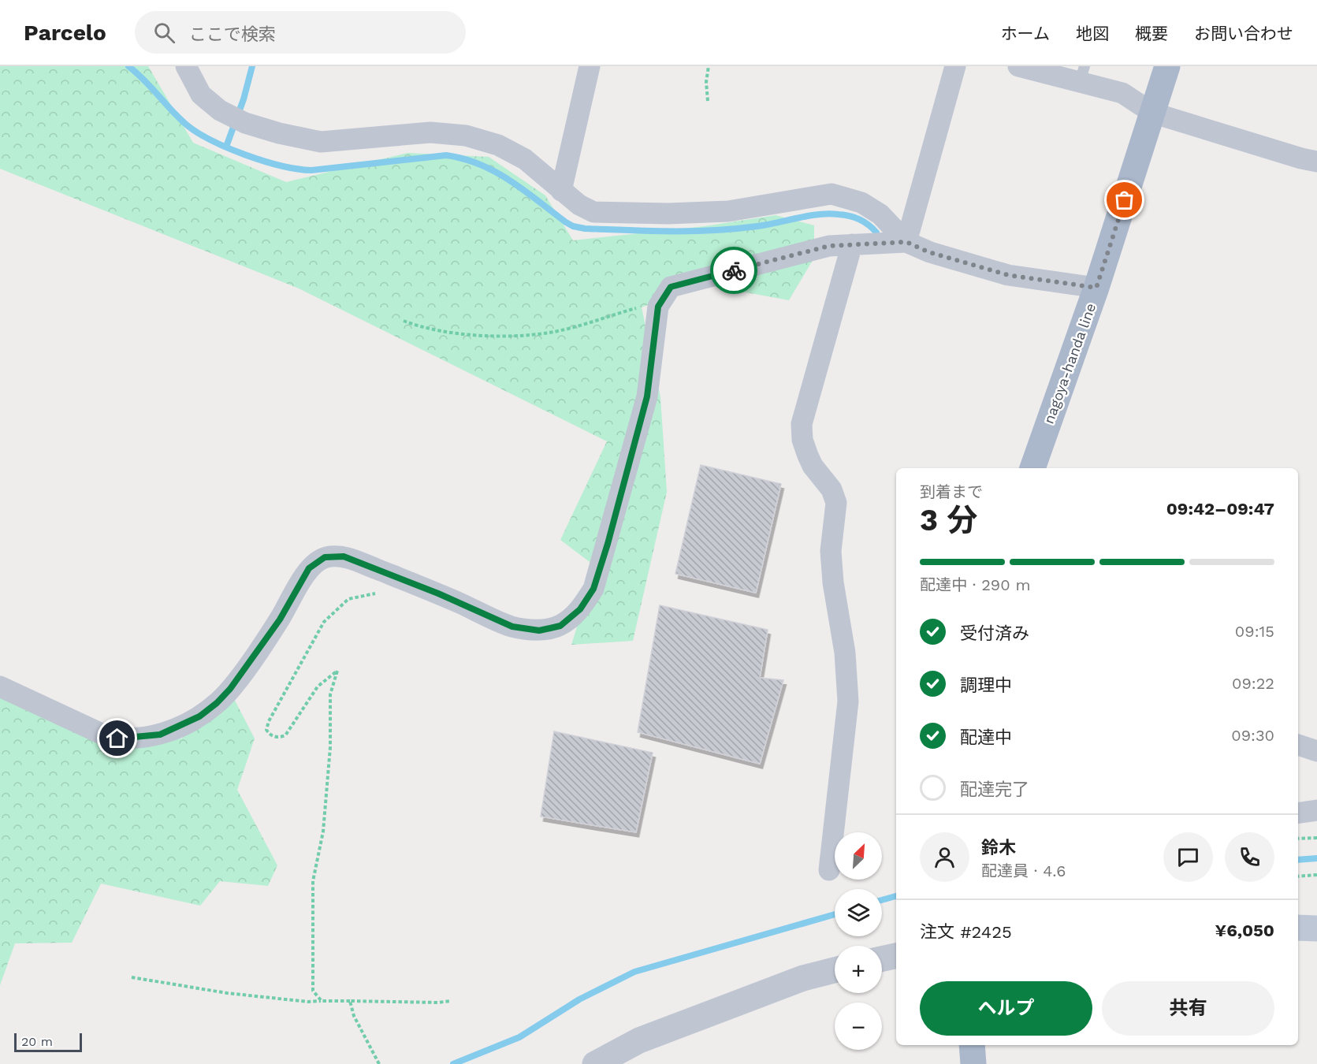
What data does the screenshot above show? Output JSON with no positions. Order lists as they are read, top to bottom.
{
  "streets": {
    "main road": ["nagoya-handa line"]
  },
  "scale_bar": "20 m",
  "north": "top right",
  "page": {
    "header": "Parcelo",
    "search": "ここで検索",
    "nav": [
      "ホーム",
      "地図",
      "概要",
      "お問い合わせ"
    ],
    "heading": ["3 分", "到着まで", "09:42–09:47"],
    "panel": [
      "鈴木",
      "配達員 · 4.6",
      "注文 #2425",
      "¥6,050"
    ],
    "bar": "配達中 · 290 m",
    "list": [
      ["受付済み", "09:15"],
      ["調理中", "09:22"],
      ["配達中", "09:30"],
      "配達完了"
    ],
    "map_buttons": ["+", "−"],
    "buttons": ["ヘルプ", "共有"],
    "scale": "20 m"
  }
}
